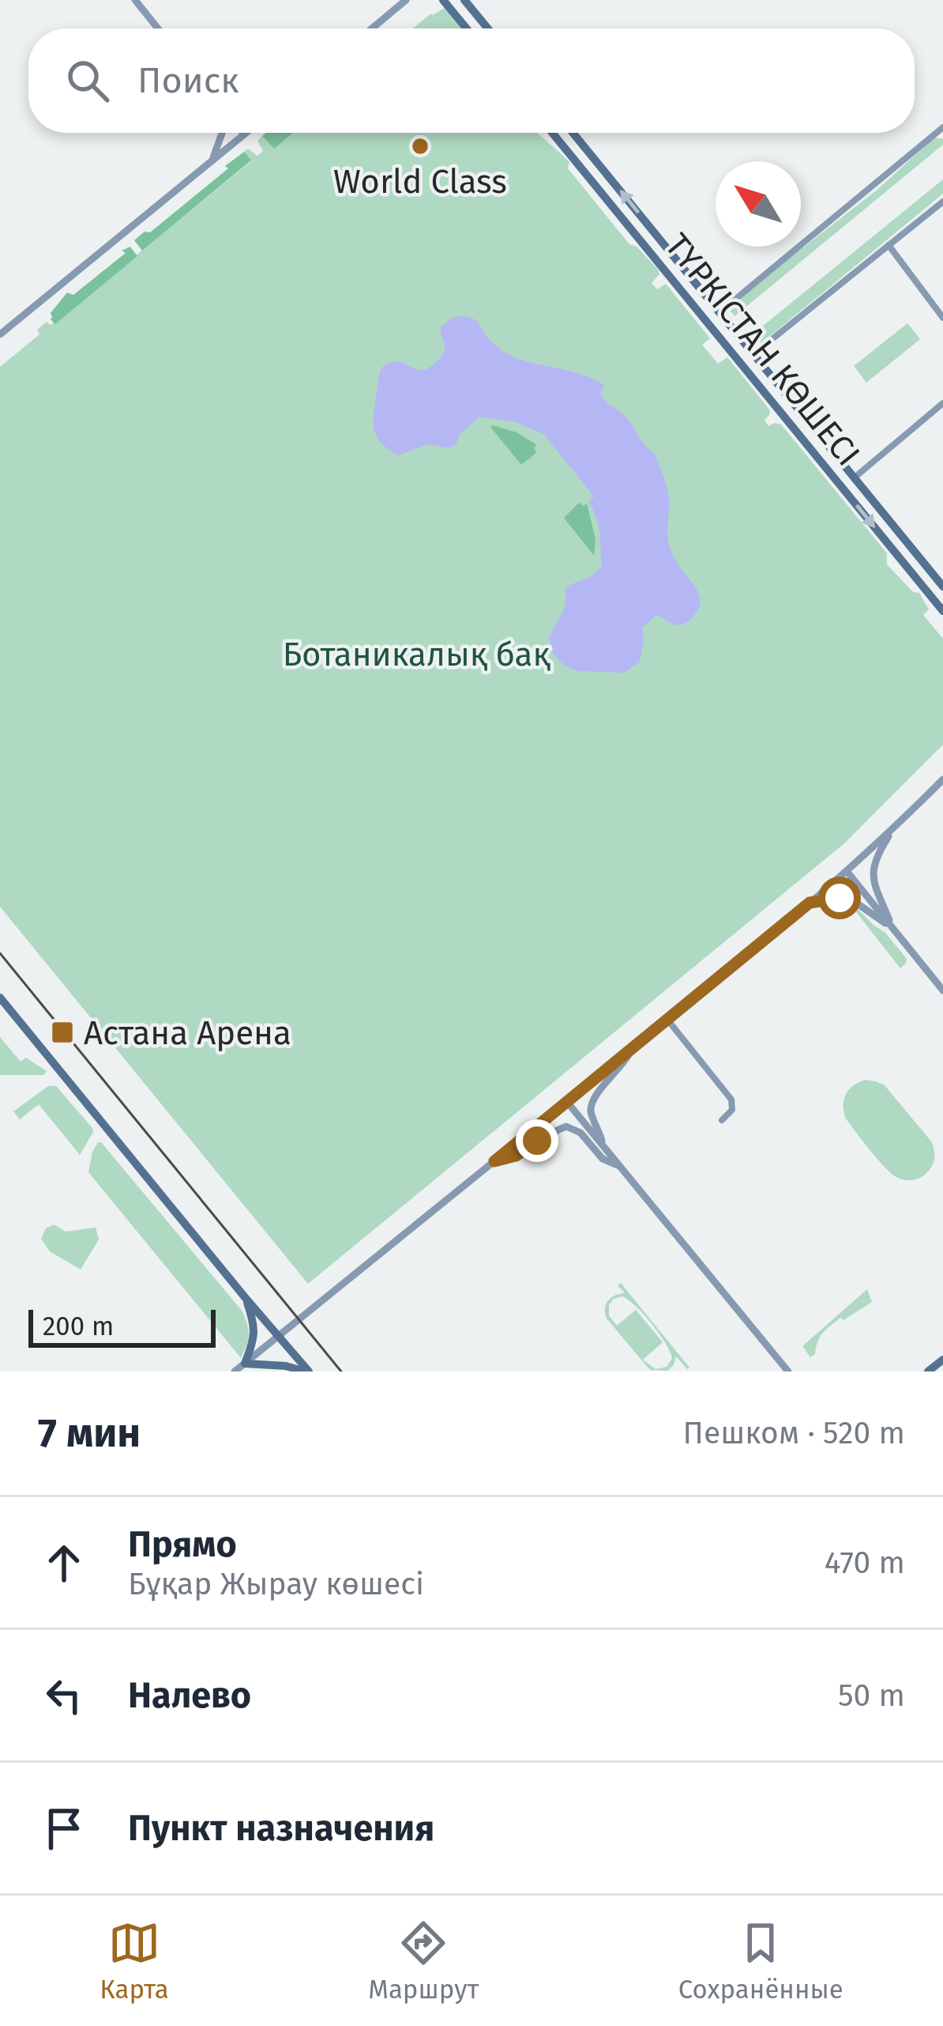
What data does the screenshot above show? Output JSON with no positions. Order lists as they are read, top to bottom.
{
  "streets": {
    "main road": ["ТҮРКІСТАН КӨШЕСІ"]
  },
  "parks": ["Ботаникалық бақ"],
  "places": {
    "other": ["World Class"],
    "transit": ["Астана Арена"]
  },
  "scale_bar": "200 m",
  "north": "top left",
  "page": {
    "search": "Поиск",
    "scale": "200 m",
    "heading": ["7 мин", "Пешком · 520 m"],
    "list": [
      ["Прямо", "Бұқар Жырау көшесі", "470 m"],
      ["Налево", "50 m"],
      "Пункт назначения"
    ],
    "nav": ["Карта", "Маршрут", "Сохранённые"]
  }
}
